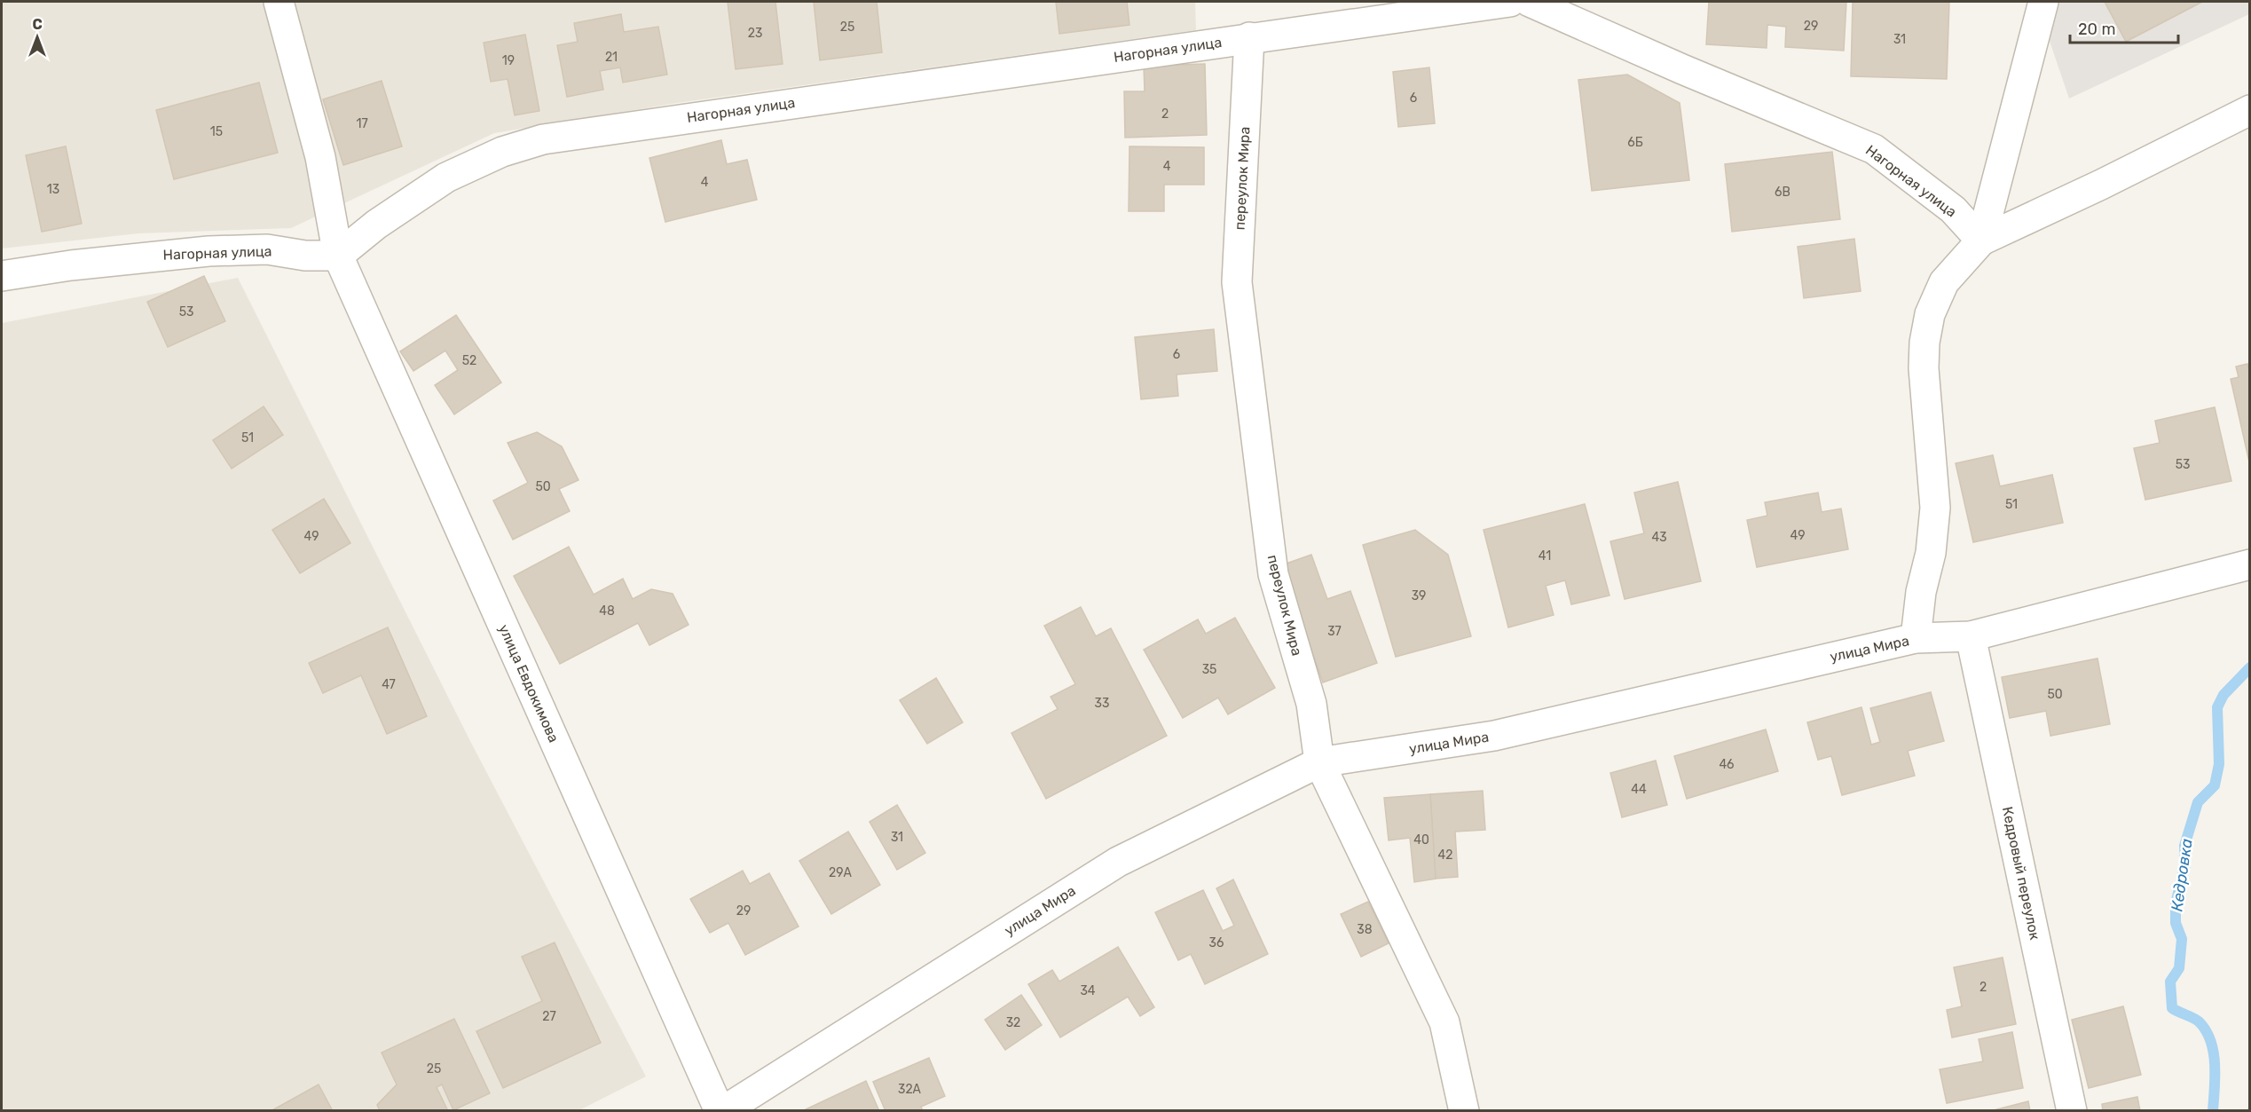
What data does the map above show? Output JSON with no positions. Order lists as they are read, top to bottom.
{
  "streets": {
    "street": [
      "Нагорная улица",
      "переулок Мира",
      "улица Мира",
      "улица Евдокимова",
      "Кедровый переулок"
    ]
  },
  "crossings": [
    ["Нагорная улица", "переулок Мира"],
    ["Нагорная улица", "улица Евдокимова"],
    ["переулок Мира", "улица Мира"],
    ["улица Мира", "улица Евдокимова"],
    ["улица Мира", "Кедровый переулок"]
  ],
  "water": ["Кедровка"],
  "house_numbers": [
    "29",
    "25",
    "23",
    "31",
    "21",
    "19",
    "6",
    "2",
    "17",
    "15",
    "6Б",
    "4",
    "4",
    "13",
    "6В",
    "53",
    "6",
    "52",
    "51",
    "53",
    "50",
    "51",
    "49",
    "49",
    "43",
    "41",
    "39",
    "48",
    "37",
    "35",
    "47",
    "50",
    "33",
    "46",
    "44",
    "31",
    "40",
    "42",
    "29А",
    "29",
    "38",
    "36",
    "2",
    "34",
    "27",
    "32",
    "25",
    "32А"
  ],
  "scale_bar": "20 m",
  "north": "top"
}
